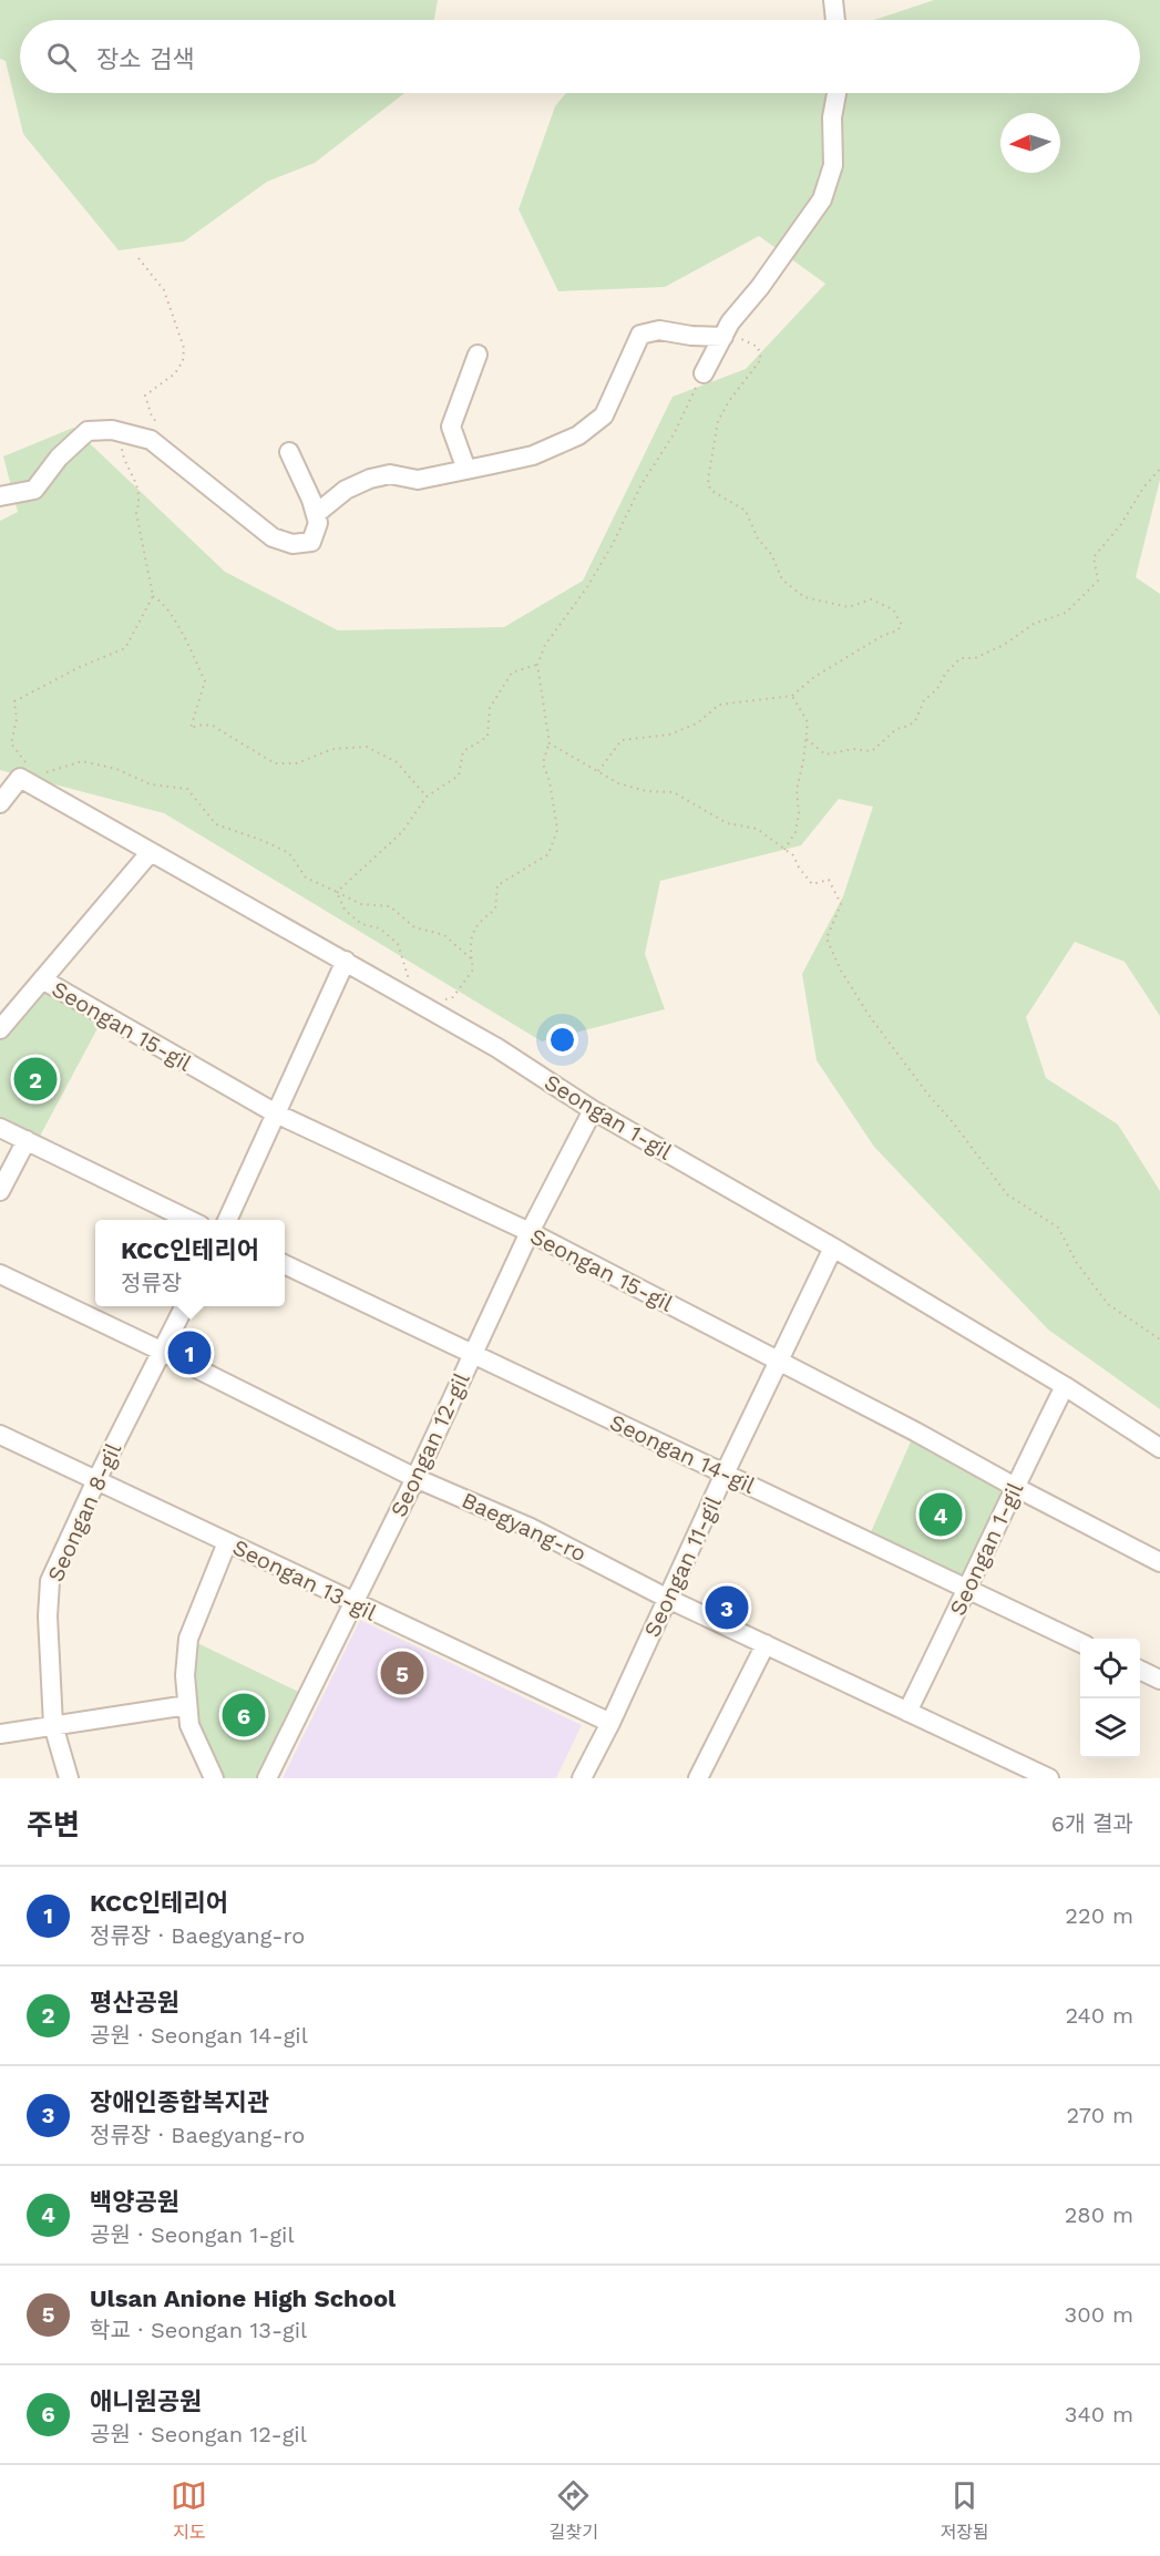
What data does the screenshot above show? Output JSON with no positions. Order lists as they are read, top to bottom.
{
  "streets": {
    "street": [
      "Seongan 15-gil",
      "Seongan 1-gil",
      "Seongan 12-gil",
      "Seongan 14-gil",
      "Seongan 8-gil",
      "Baegyang-ro",
      "Seongan 11-gil",
      "Seongan 13-gil"
    ]
  },
  "crossings": [
    ["Seongan 15-gil", "Seongan 1-gil"],
    ["Seongan 15-gil", "Seongan 12-gil"],
    ["Seongan 15-gil", "Seongan 11-gil"],
    ["Seongan 1-gil", "Seongan 12-gil"],
    ["Seongan 1-gil", "Seongan 14-gil"],
    ["Seongan 1-gil", "Baegyang-ro"],
    ["Seongan 1-gil", "Seongan 11-gil"],
    ["Seongan 12-gil", "Seongan 14-gil"],
    ["Seongan 12-gil", "Baegyang-ro"],
    ["Seongan 12-gil", "Seongan 13-gil"],
    ["Seongan 14-gil", "Seongan 11-gil"],
    ["Seongan 8-gil", "Baegyang-ro"],
    ["Seongan 8-gil", "Seongan 13-gil"],
    ["Baegyang-ro", "Seongan 11-gil"],
    ["Seongan 11-gil", "Seongan 13-gil"]
  ],
  "north": "left",
  "page": {
    "search": "장소 검색",
    "pins": [
      "2",
      "1",
      "4",
      "3",
      "5",
      "6"
    ],
    "popup": ["KCC인테리어", "정류장"],
    "heading": ["주변", "6개 결과"],
    "list": [
      {
        "mark": "1",
        "name": "KCC인테리어",
        "note": "정류장 · Baegyang-ro",
        "value": "220 m"
      },
      {
        "mark": "2",
        "name": "평산공원",
        "note": "공원 · Seongan 14-gil",
        "value": "240 m"
      },
      {
        "mark": "3",
        "name": "장애인종합복지관",
        "note": "정류장 · Baegyang-ro",
        "value": "270 m"
      },
      {
        "mark": "4",
        "name": "백양공원",
        "note": "공원 · Seongan 1-gil",
        "value": "280 m"
      },
      {
        "mark": "5",
        "name": "Ulsan Anione High School",
        "note": "학교 · Seongan 13-gil",
        "value": "300 m"
      },
      {
        "mark": "6",
        "name": "애니원공원",
        "note": "공원 · Seongan 12-gil",
        "value": "340 m"
      }
    ],
    "nav": ["지도", "길찾기", "저장됨"]
  }
}
